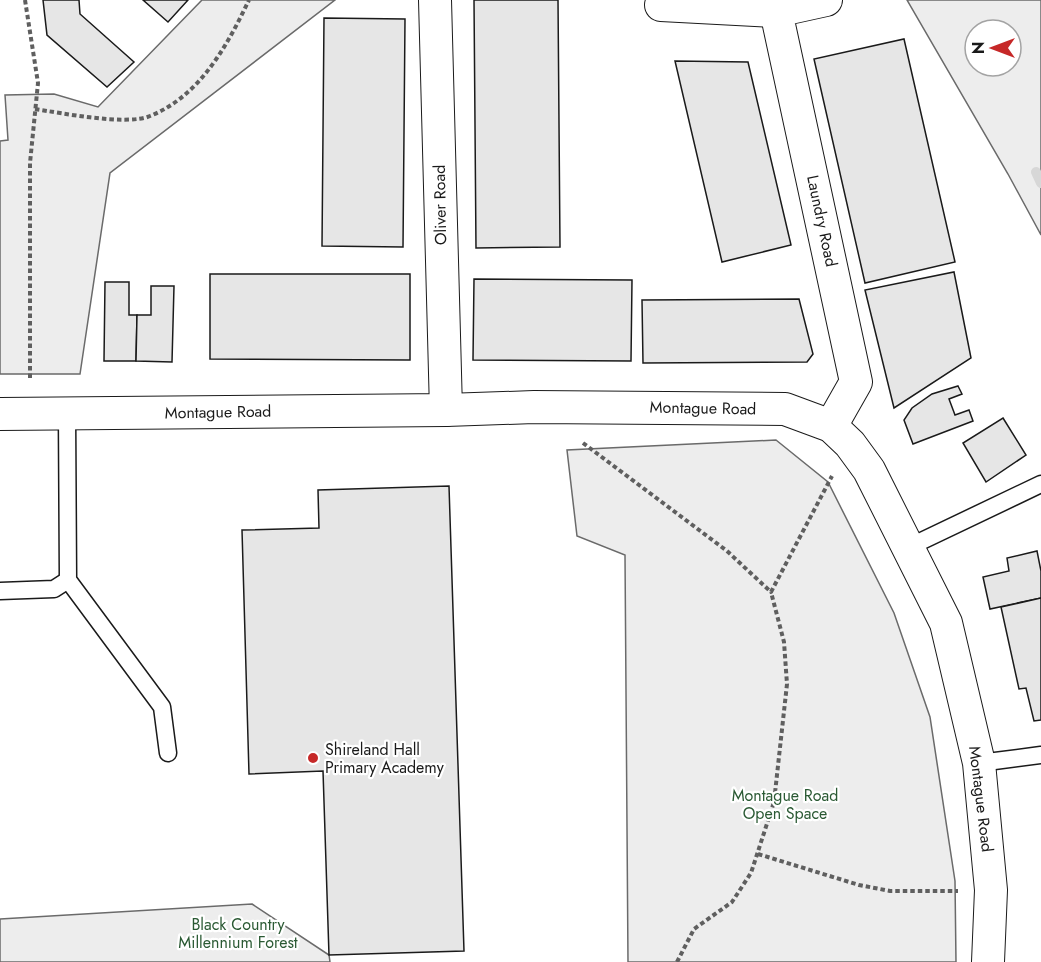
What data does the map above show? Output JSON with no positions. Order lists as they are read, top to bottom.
{
  "streets": {
    "street": ["Oliver Road", "Laundry Road", "Montague Road"]
  },
  "crossings": [
    ["Oliver Road", "Montague Road"],
    ["Laundry Road", "Montague Road"]
  ],
  "parks": ["Montague Road Open Space", "Black Country Millennium Forest"],
  "places": ["Shireland Hall Primary Academy"],
  "north": "left"
}
